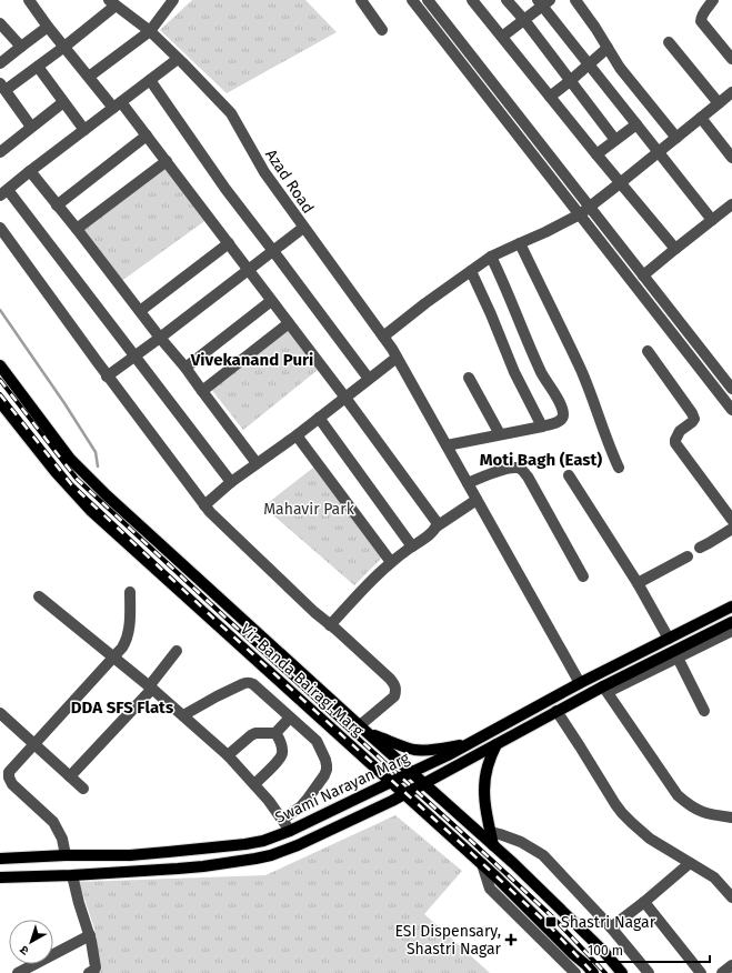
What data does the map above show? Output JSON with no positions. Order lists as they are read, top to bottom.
{
  "streets": {
    "main road": ["Vir Banda Bairagi Marg", "Swami Narayan Marg"],
    "street": ["Azad Road"]
  },
  "crossings": [
    ["Azad Road", "Swami Narayan Marg"],
    ["Vir Banda Bairagi Marg", "Swami Narayan Marg"]
  ],
  "districts": ["Vivekanand Puri", "Moti Bagh (East)", "DDA SFS Flats"],
  "parks": ["Mahavir Park"],
  "places": {
    "transit": ["Shastri Nagar"],
    "health": ["ESI Dispensary, Shastri Nagar"]
  },
  "scale_bar": "100 m",
  "north": "bottom left"
}
